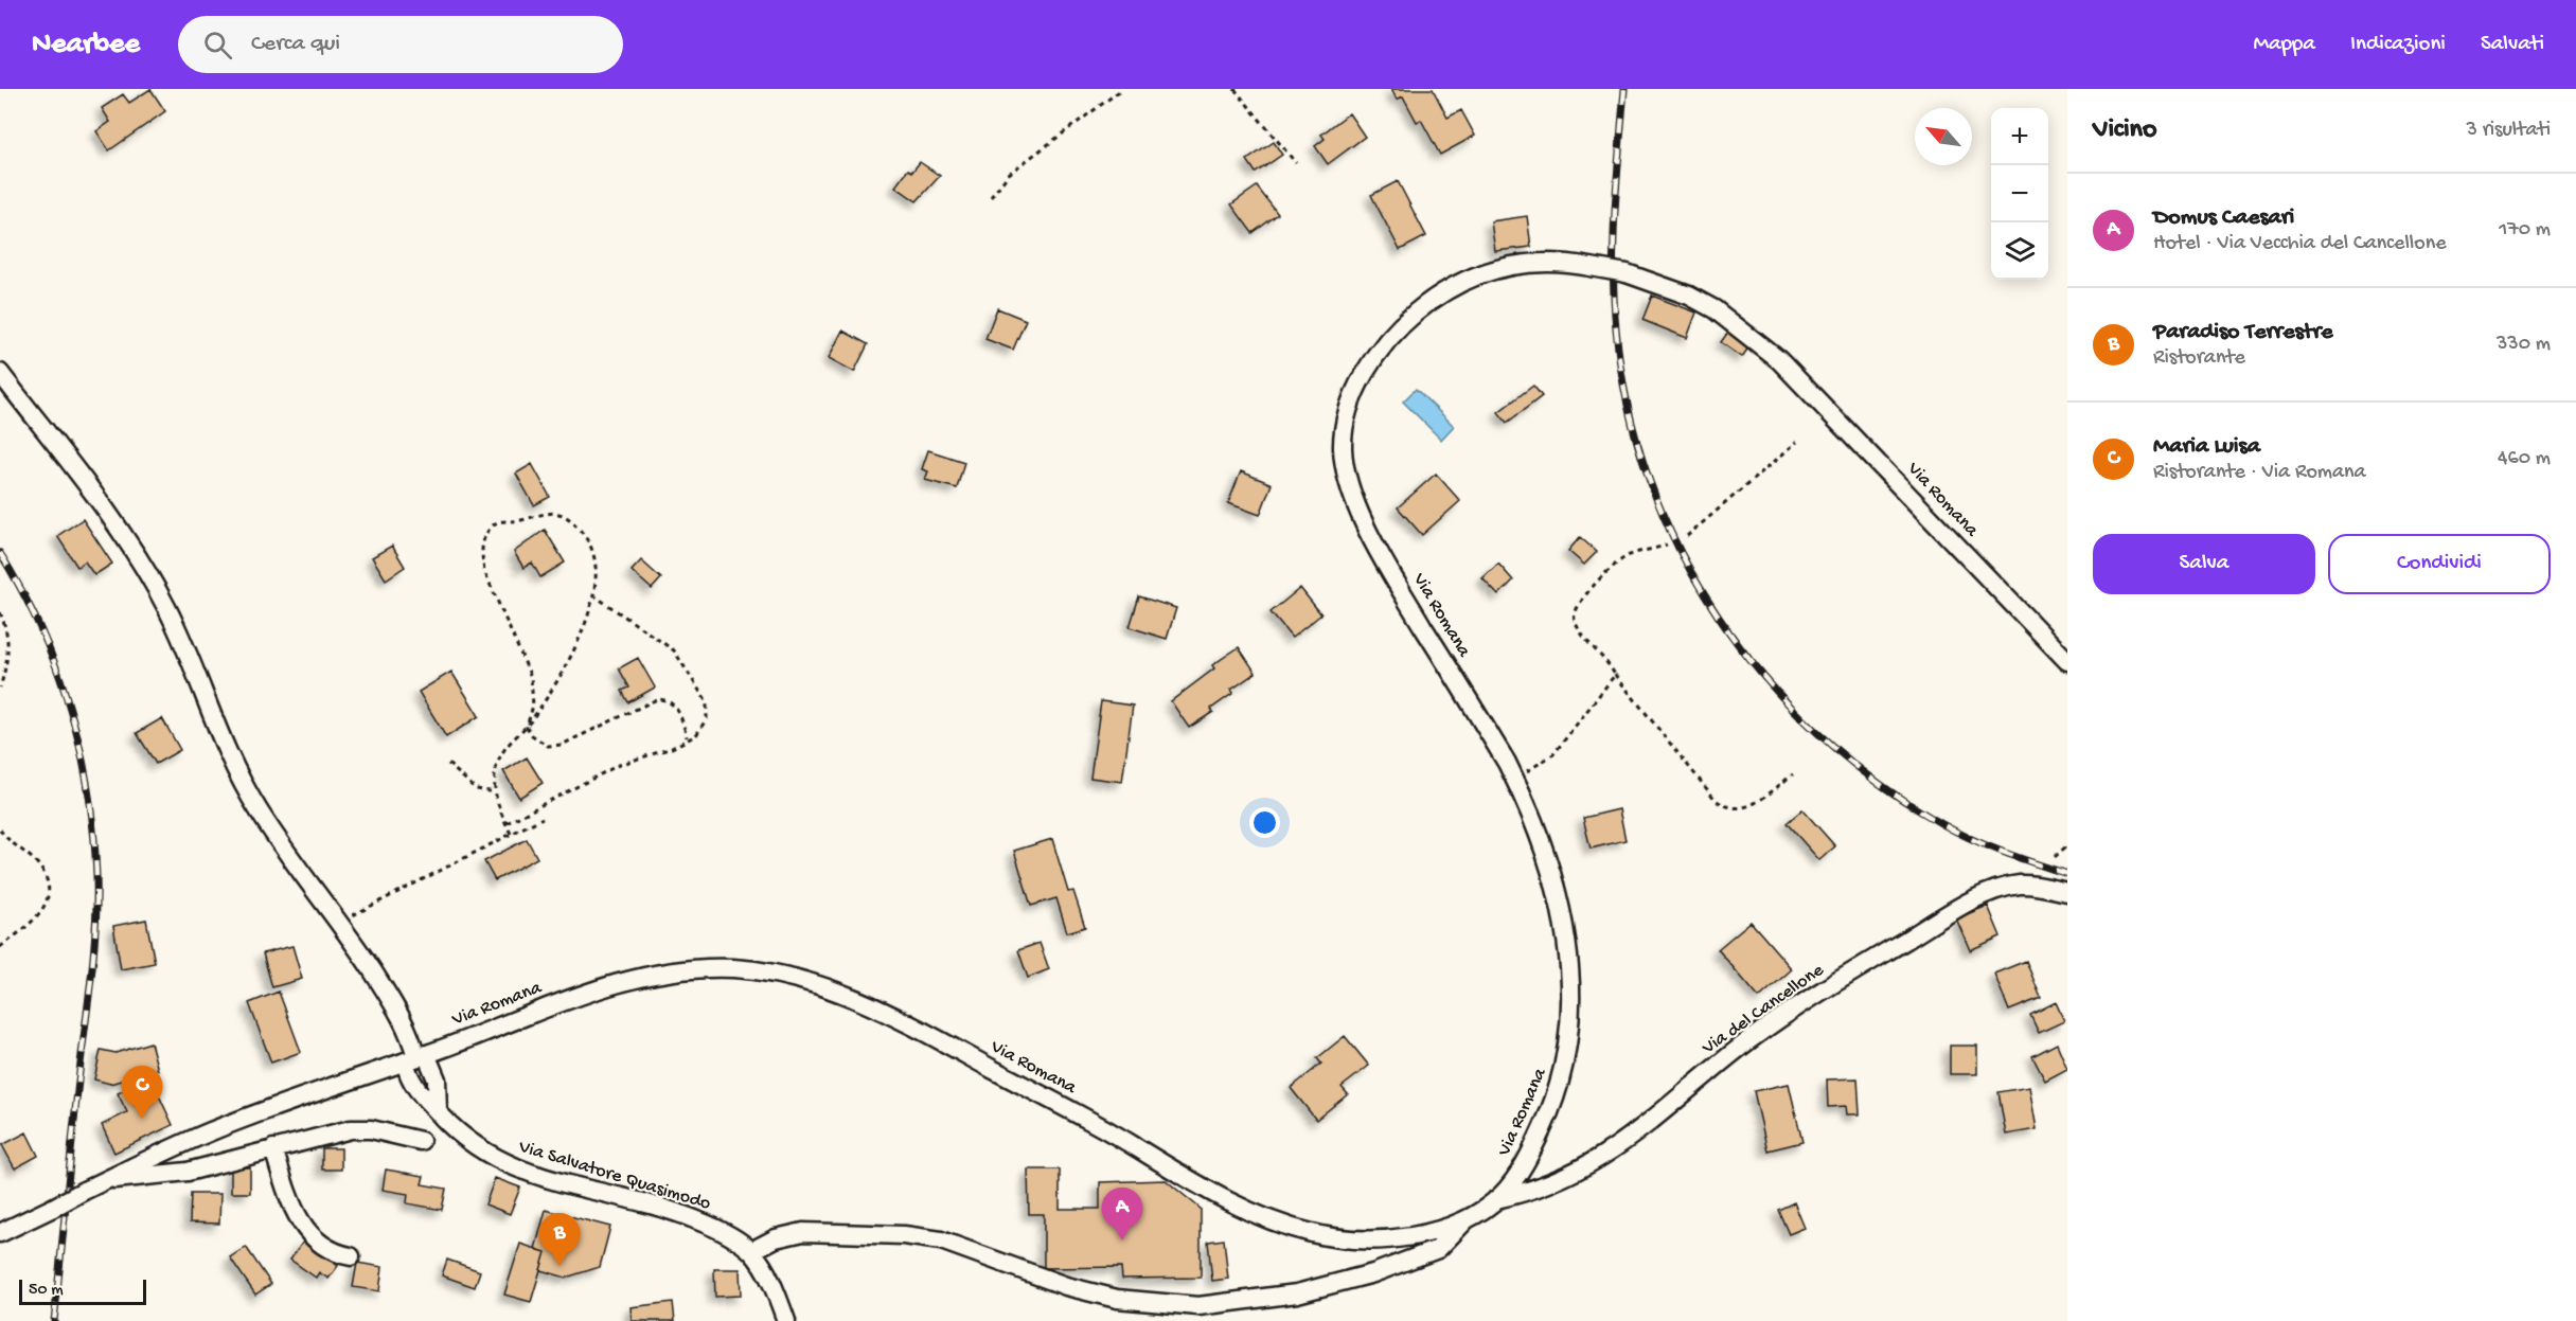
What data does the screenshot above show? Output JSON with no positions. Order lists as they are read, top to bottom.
{
  "streets": {
    "street": ["Via Romana", "Via del Cancellone", "Via Salvatore Quasimodo"]
  },
  "crossings": [
    ["Via Romana", "Via del Cancellone"],
    ["Via Romana", "Via Salvatore Quasimodo"]
  ],
  "scale_bar": "50 m",
  "north": "top left",
  "page": {
    "header": "Nearbee",
    "search": "Cerca qui",
    "nav": ["Mappa", "Indicazioni", "Salvati"],
    "heading": ["Vicino", "3 risultati"],
    "map_buttons": ["+", "−"],
    "list": [
      {
        "mark": "A",
        "name": "Domus Caesari",
        "note": "Hotel · Via Vecchia del Cancellone",
        "value": "170 m"
      },
      {
        "mark": "B",
        "name": "Paradiso Terrestre",
        "note": "Ristorante",
        "value": "330 m"
      },
      {
        "mark": "C",
        "name": "Maria Luisa",
        "note": "Ristorante · Via Romana",
        "value": "460 m"
      }
    ],
    "buttons": ["Salva", "Condividi"],
    "pins": ["C", "A", "B"],
    "scale": "50 m"
  }
}
